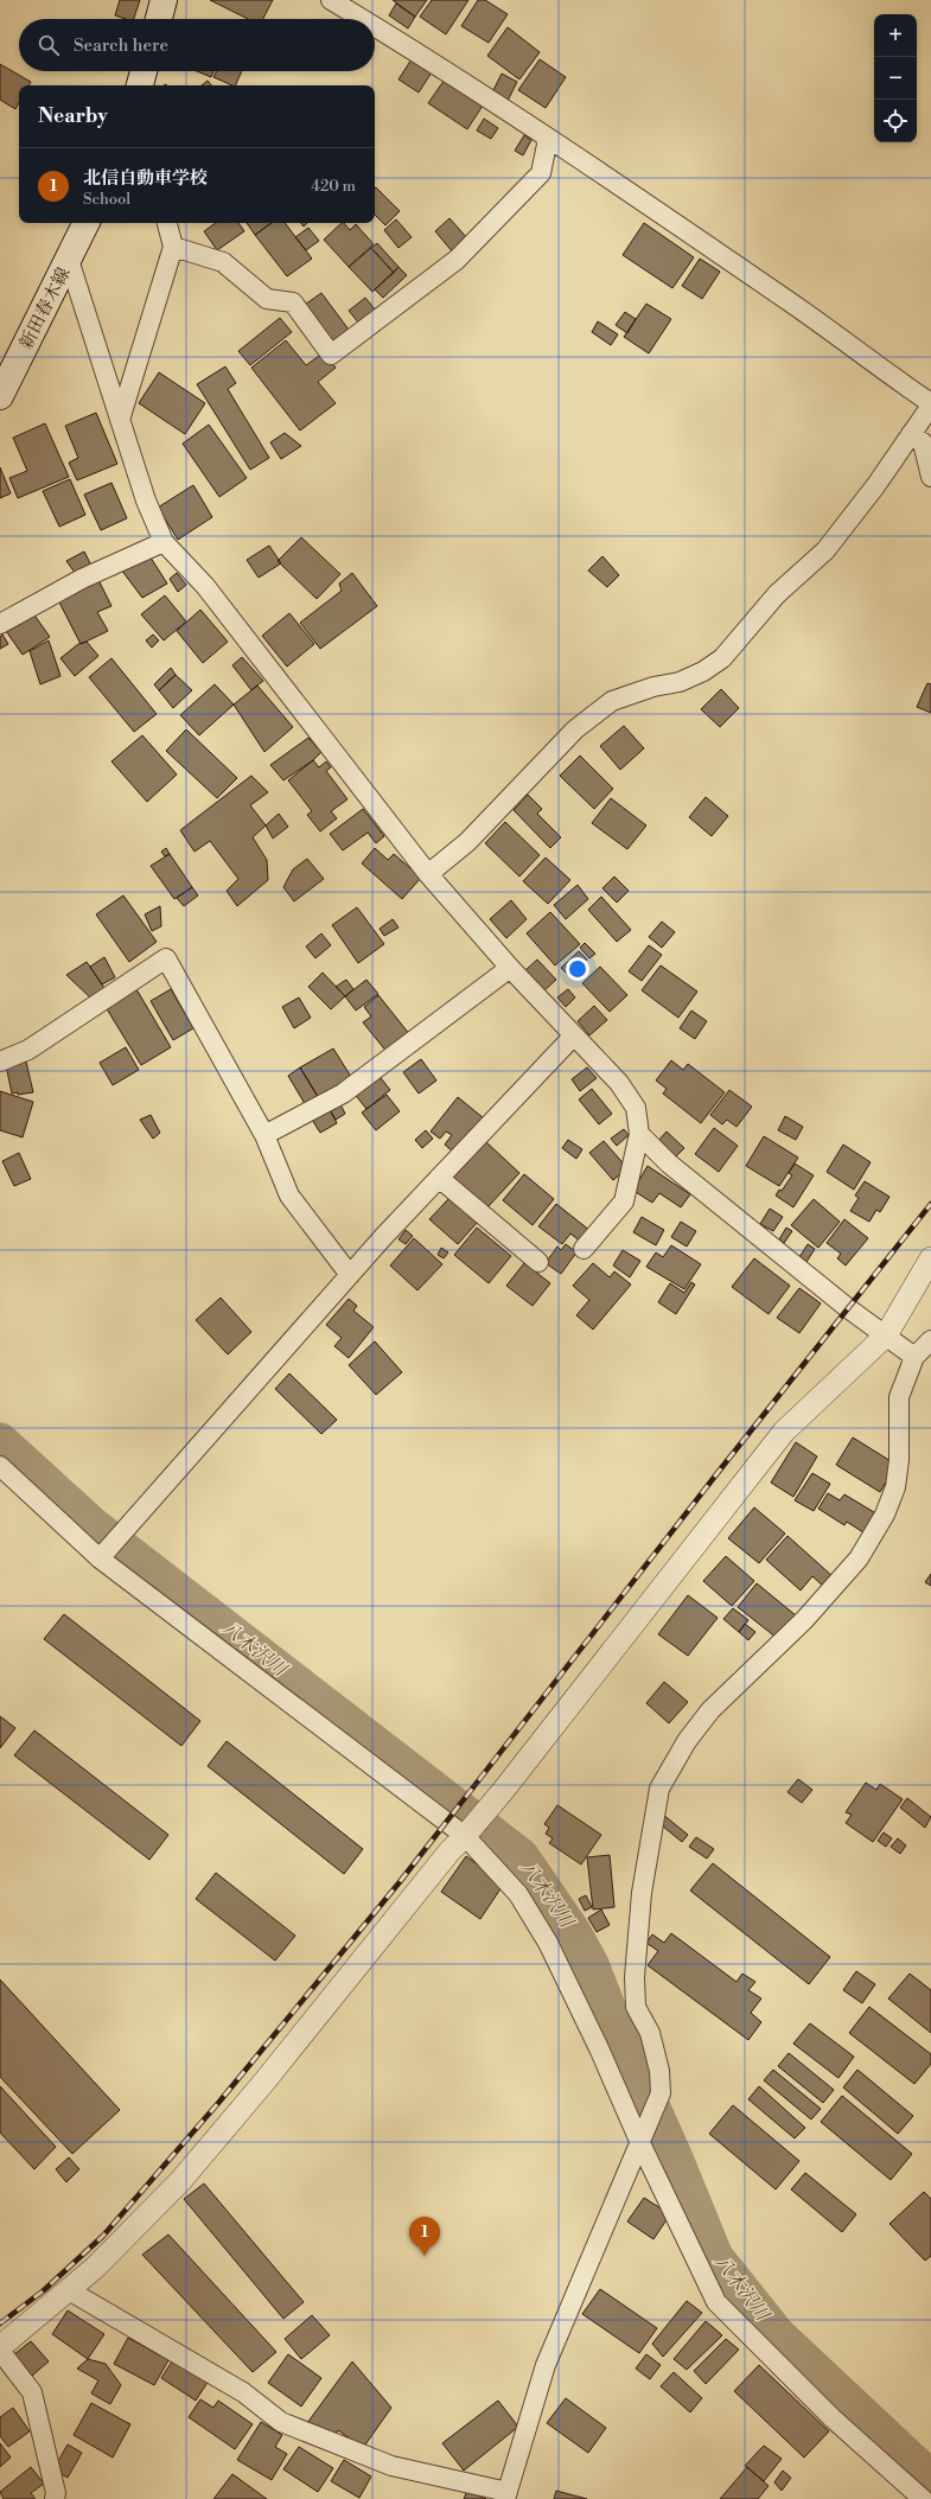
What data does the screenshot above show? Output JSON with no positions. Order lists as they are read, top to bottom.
{
  "streets": {
    "main road": ["新田春木線"]
  },
  "water": ["八木沢川"],
  "page": {
    "map_buttons": ["+", "−"],
    "search": "Search here",
    "heading": "Nearby",
    "list": [
      {
        "mark": "1",
        "name": "北信自動車学校",
        "note": "School",
        "value": "420 m"
      }
    ],
    "pins": "1"
  }
}
